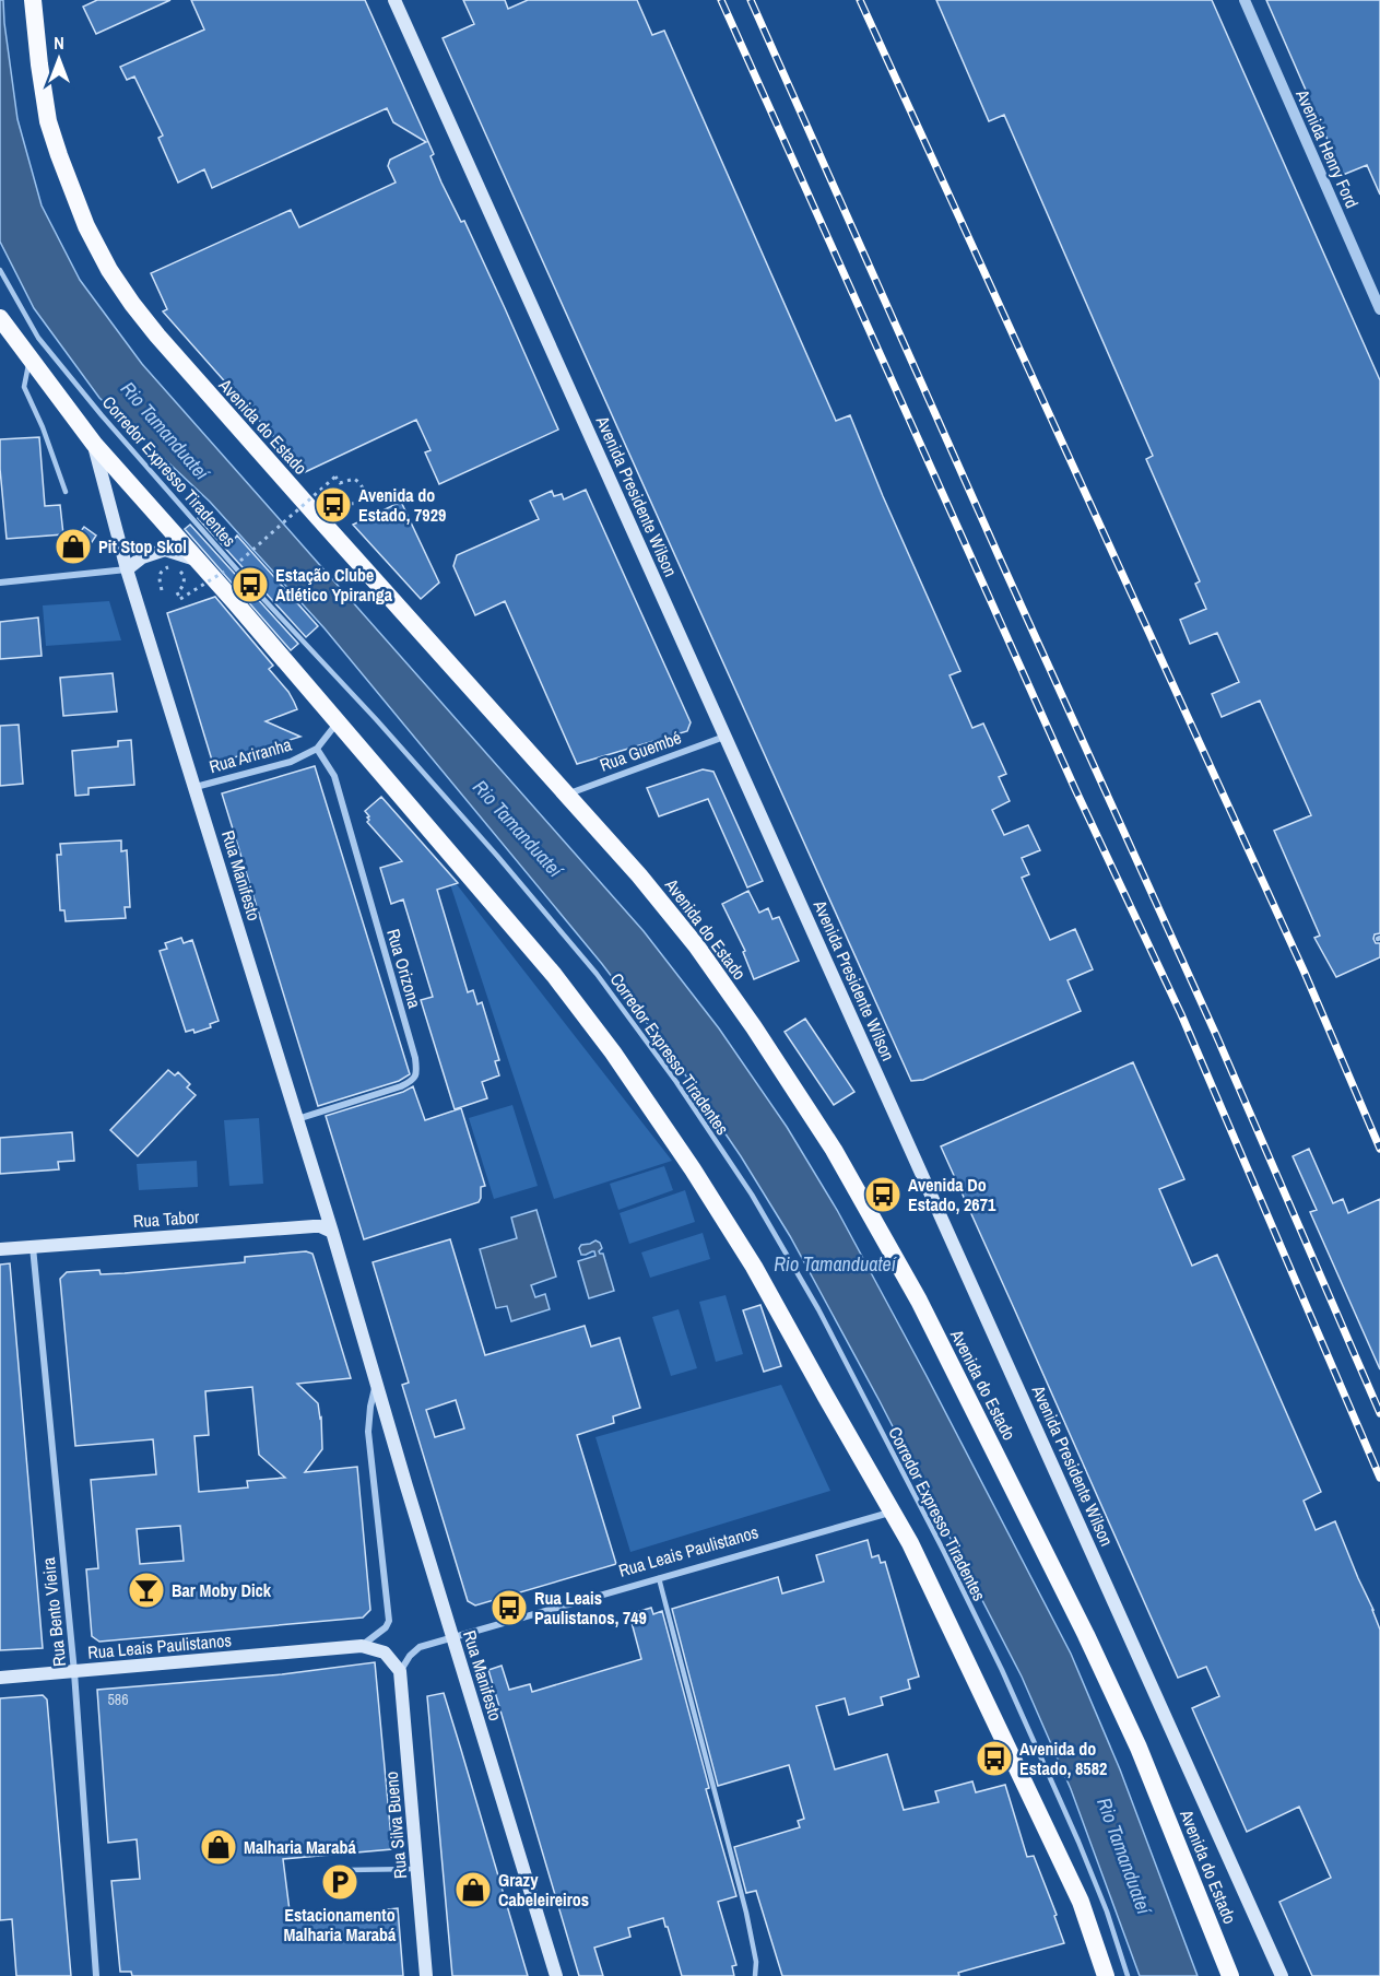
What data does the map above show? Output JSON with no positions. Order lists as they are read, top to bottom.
{
  "streets": {
    "highway": ["Avenida do Estado"],
    "main road": [
      "Avenida Presidente Wilson",
      "Rua Manifesto",
      "Rua Tabor",
      "Rua Leais Paulistanos",
      "Rua Silva Bueno"
    ],
    "street": [
      "Avenida Henry Ford",
      "Rua Guembé",
      "Rua Ariranha",
      "Rua Orizona",
      "Rua Bento Vieira"
    ],
    "lane": ["Corredor Expresso Tiradentes"]
  },
  "crossings": [
    ["Avenida do Estado", "Rua Guembé"],
    ["Avenida Presidente Wilson", "Rua Guembé"],
    ["Rua Ariranha", "Rua Manifesto"],
    ["Rua Ariranha", "Rua Orizona"],
    ["Rua Manifesto", "Rua Orizona"],
    ["Rua Manifesto", "Rua Tabor"],
    ["Rua Manifesto", "Rua Leais Paulistanos"],
    ["Rua Tabor", "Rua Bento Vieira"],
    ["Rua Leais Paulistanos", "Rua Bento Vieira"],
    ["Rua Leais Paulistanos", "Rua Silva Bueno"]
  ],
  "water": ["Rio Tamanduateí"],
  "places": {
    "bus stop": [
      "Avenida do Estado, 7929",
      "Estação Clube Atlético Ypiranga",
      "Avenida Do Estado, 2671",
      "Rua Leais Paulistanos, 749",
      "Avenida do Estado, 8582"
    ],
    "shop": ["Pit Stop Skol", "Malharia Marabá", "Grazy Cabeleireiros"],
    "bar": ["Bar Moby Dick"],
    "parking": ["Estacionamento Malharia Marabá"]
  },
  "house_numbers": ["586"],
  "north": "top"
}
